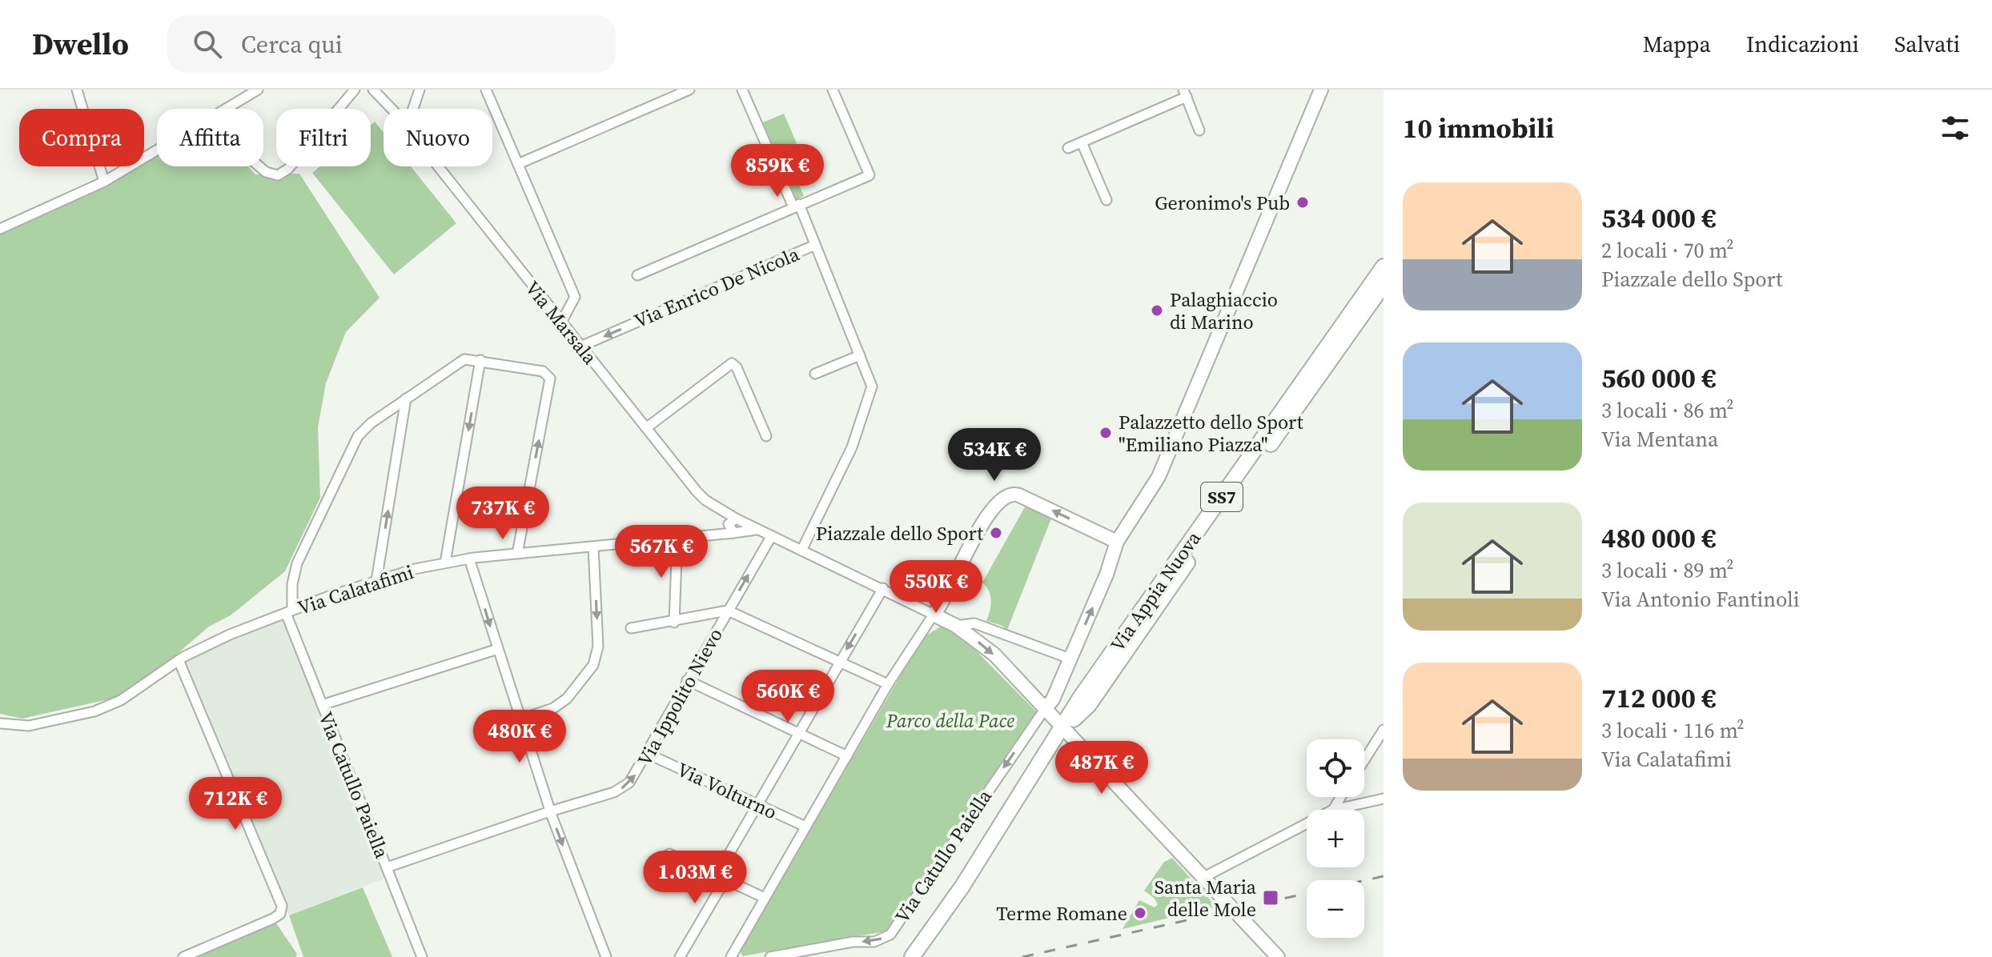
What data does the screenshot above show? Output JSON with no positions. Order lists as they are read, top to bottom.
{
  "streets": {
    "main road": ["SS7", "Via Appia Nuova"],
    "street": [
      "Via Enrico De Nicola",
      "Via Marsala",
      "Via Calatafimi",
      "Via Ippolito Nievo",
      "Via Catullo Paiella",
      "Via Volturno"
    ]
  },
  "crossings": [
    ["Via Enrico De Nicola", "Via Marsala"],
    ["Via Marsala", "Via Calatafimi"],
    ["Via Calatafimi", "Via Catullo Paiella"],
    ["Via Ippolito Nievo", "Via Catullo Paiella"],
    ["Via Ippolito Nievo", "Via Volturno"]
  ],
  "one_way": ["Via Ippolito Nievo"],
  "parks": ["Parco della Pace"],
  "places": {
    "other": [
      "Geronimo's Pub",
      "Palaghiaccio di Marino",
      "Palazzetto dello Sport \"Emiliano Piazza\"",
      "Piazzale dello Sport",
      "Terme Romane"
    ],
    "transit": ["Santa Maria delle Mole"]
  },
  "page": {
    "header": "Dwello",
    "search": "Cerca qui",
    "nav": ["Mappa", "Indicazioni", "Salvati"],
    "heading": "10 immobili",
    "chip": [
      "Compra",
      "Affitta",
      "Filtri",
      "Nuovo"
    ],
    "price": [
      "859K €",
      "534K €",
      "737K €",
      "567K €",
      "550K €",
      "560K €",
      "480K €",
      "487K €",
      "712K €",
      "1.03M €"
    ],
    "list": [
      {
        "name": "534 000 €",
        "note": "2 locali · 70 m² · Piazzale dello Sport"
      },
      {
        "name": "560 000 €",
        "note": "3 locali · 86 m² · Via Mentana"
      },
      {
        "name": "480 000 €",
        "note": "3 locali · 89 m² · Via Antonio Fantinoli"
      },
      {
        "name": "712 000 €",
        "note": "3 locali · 116 m² · Via Calatafimi"
      }
    ],
    "map_buttons": ["+", "−"]
  }
}
